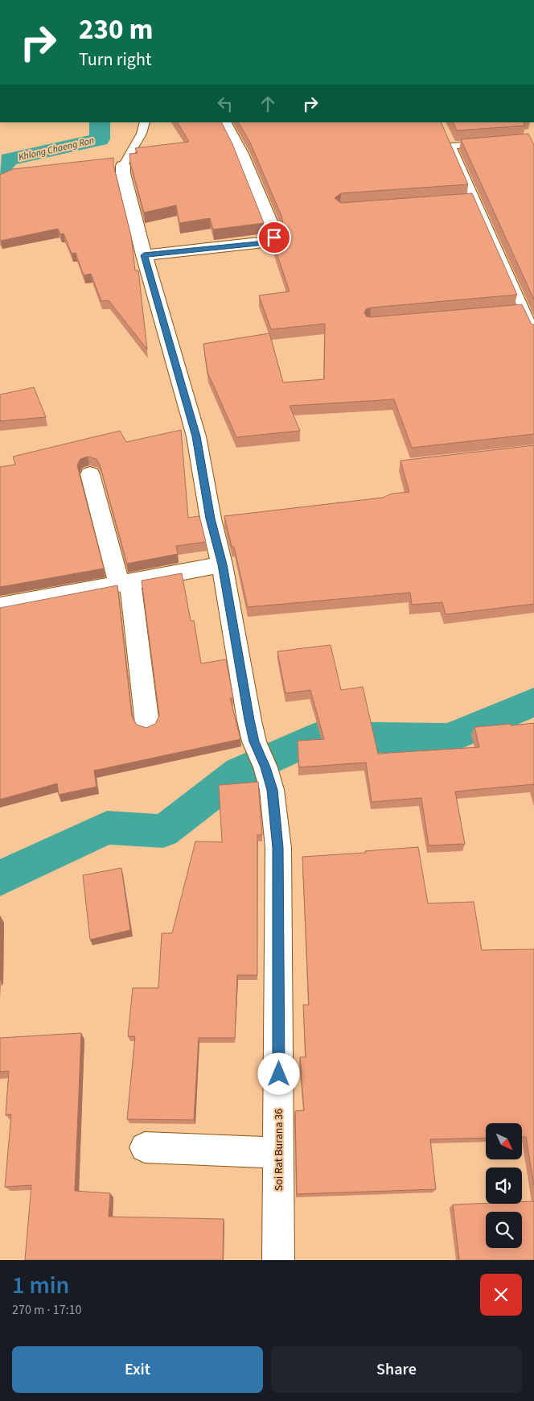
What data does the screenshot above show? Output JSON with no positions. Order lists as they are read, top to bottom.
{
  "streets": {
    "street": ["Soi Rat Burana 36"]
  },
  "water": ["Khlong Chaeng Ron"],
  "north": "bottom right",
  "page": {
    "turn": ["230 m", "Turn right"],
    "heading": ["1 min", "270 m · 17:10"],
    "buttons": ["Exit", "Share"]
  }
}
